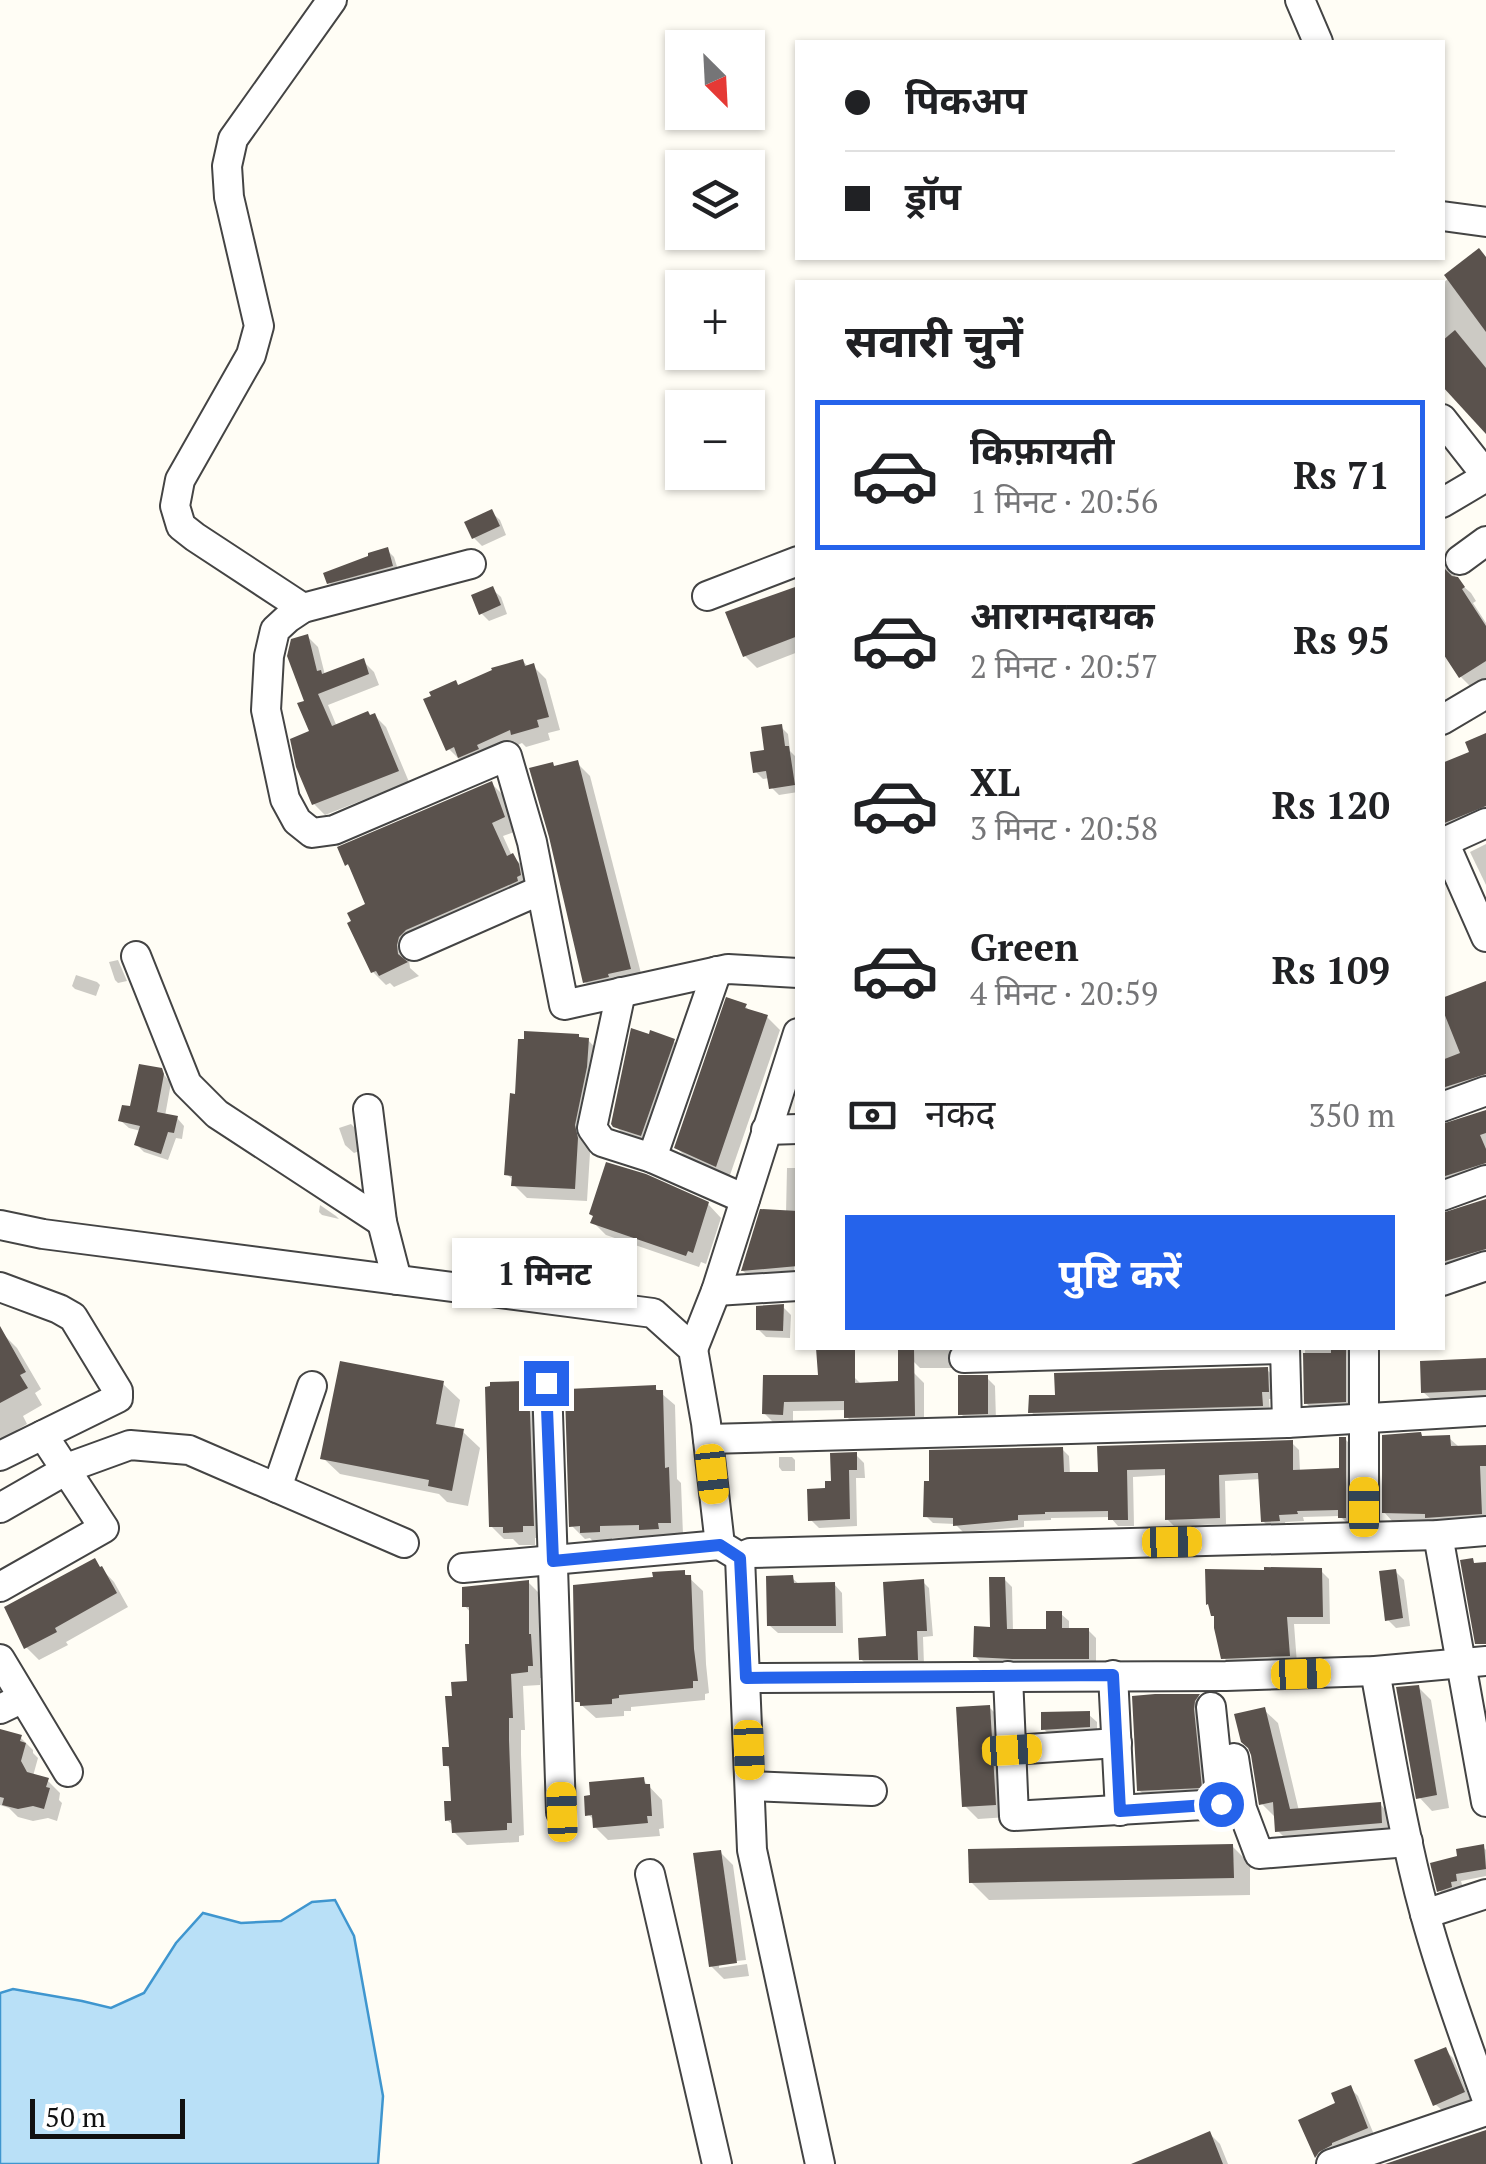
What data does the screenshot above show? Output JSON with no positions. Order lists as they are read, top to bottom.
{
  "scale_bar": "50 m",
  "north": "bottom right",
  "page": {
    "map_buttons": ["+", "−"],
    "banner": ["पिकअप", "ड्रॉप"],
    "heading": "सवारी चुनें",
    "list": [
      {
        "name": "किफ़ायती",
        "note": "1 मिनट · 20:56",
        "value": "Rs 71"
      },
      {
        "name": "आरामदायक",
        "note": "2 मिनट · 20:57",
        "value": "Rs 95"
      },
      {
        "name": "XL",
        "note": "3 मिनट · 20:58",
        "value": "Rs 120"
      },
      {
        "name": "Green",
        "note": "4 मिनट · 20:59",
        "value": "Rs 109"
      }
    ],
    "pay": ["नकद", "350 m"],
    "buttons": "पुष्टि करें",
    "bubble": "1 मिनट",
    "scale": "50 m"
  }
}
